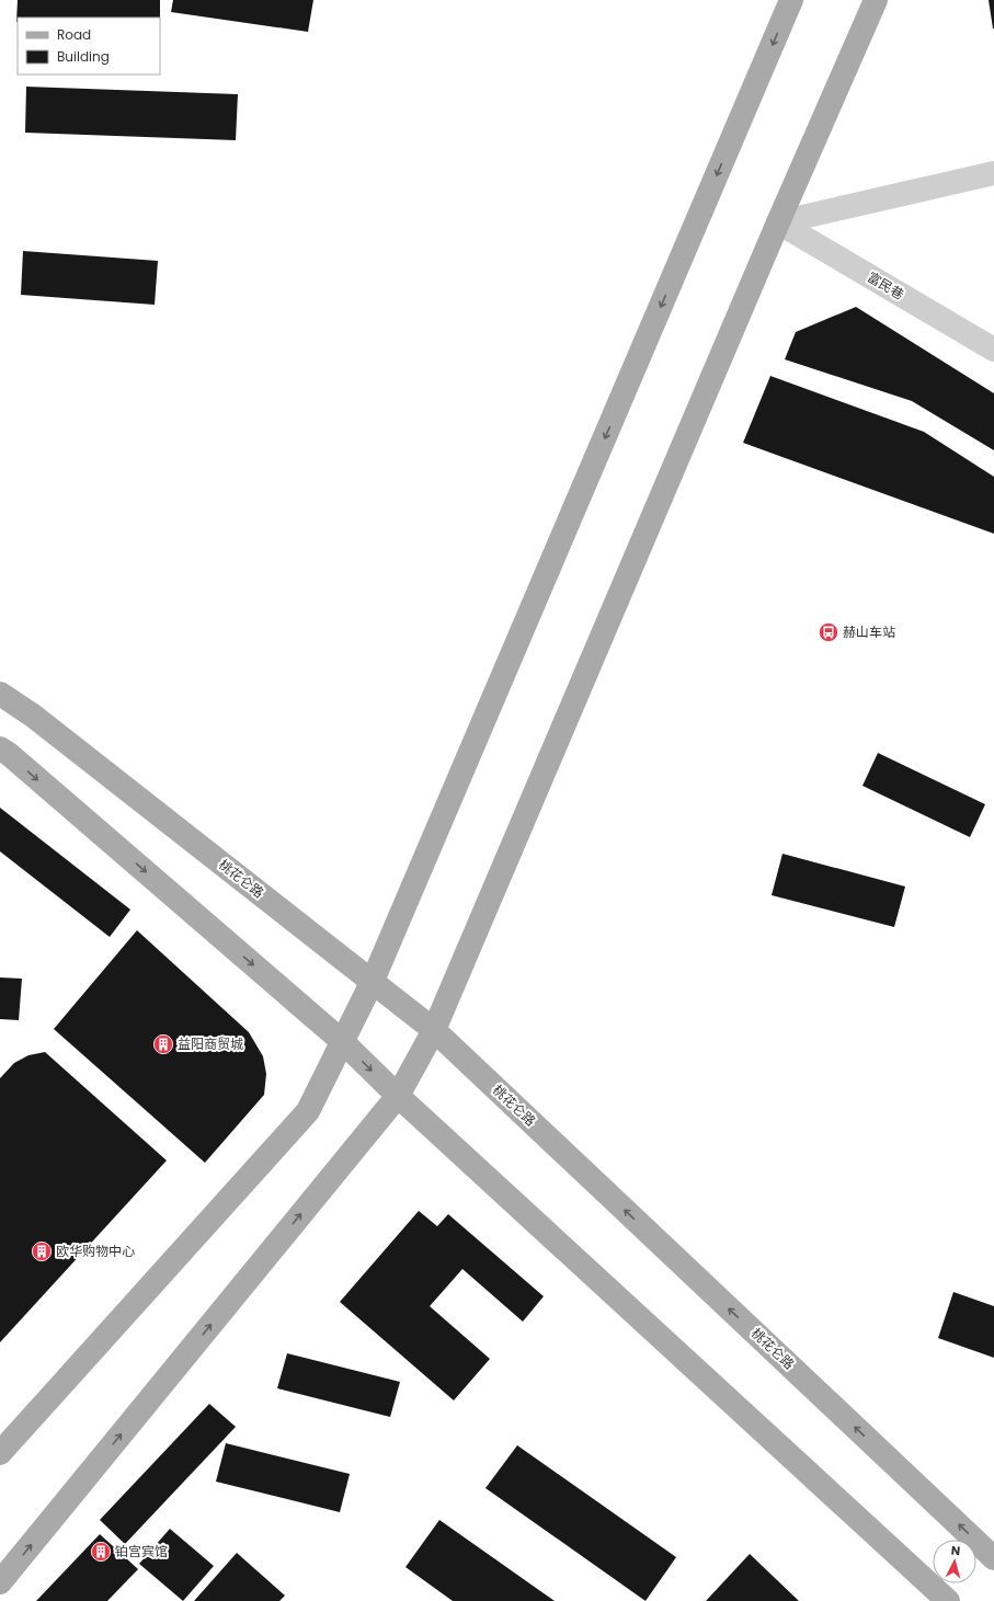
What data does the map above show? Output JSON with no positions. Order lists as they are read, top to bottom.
{
  "streets": {
    "main road": ["桃花仑路"],
    "street": ["富民巷"]
  },
  "places": {
    "bus stop": ["赫山车站"],
    "building": ["益阳商贸城", "欧华购物中心", "铂宫宾馆"]
  },
  "legend": ["Road", "Building"],
  "north": "top"
}
